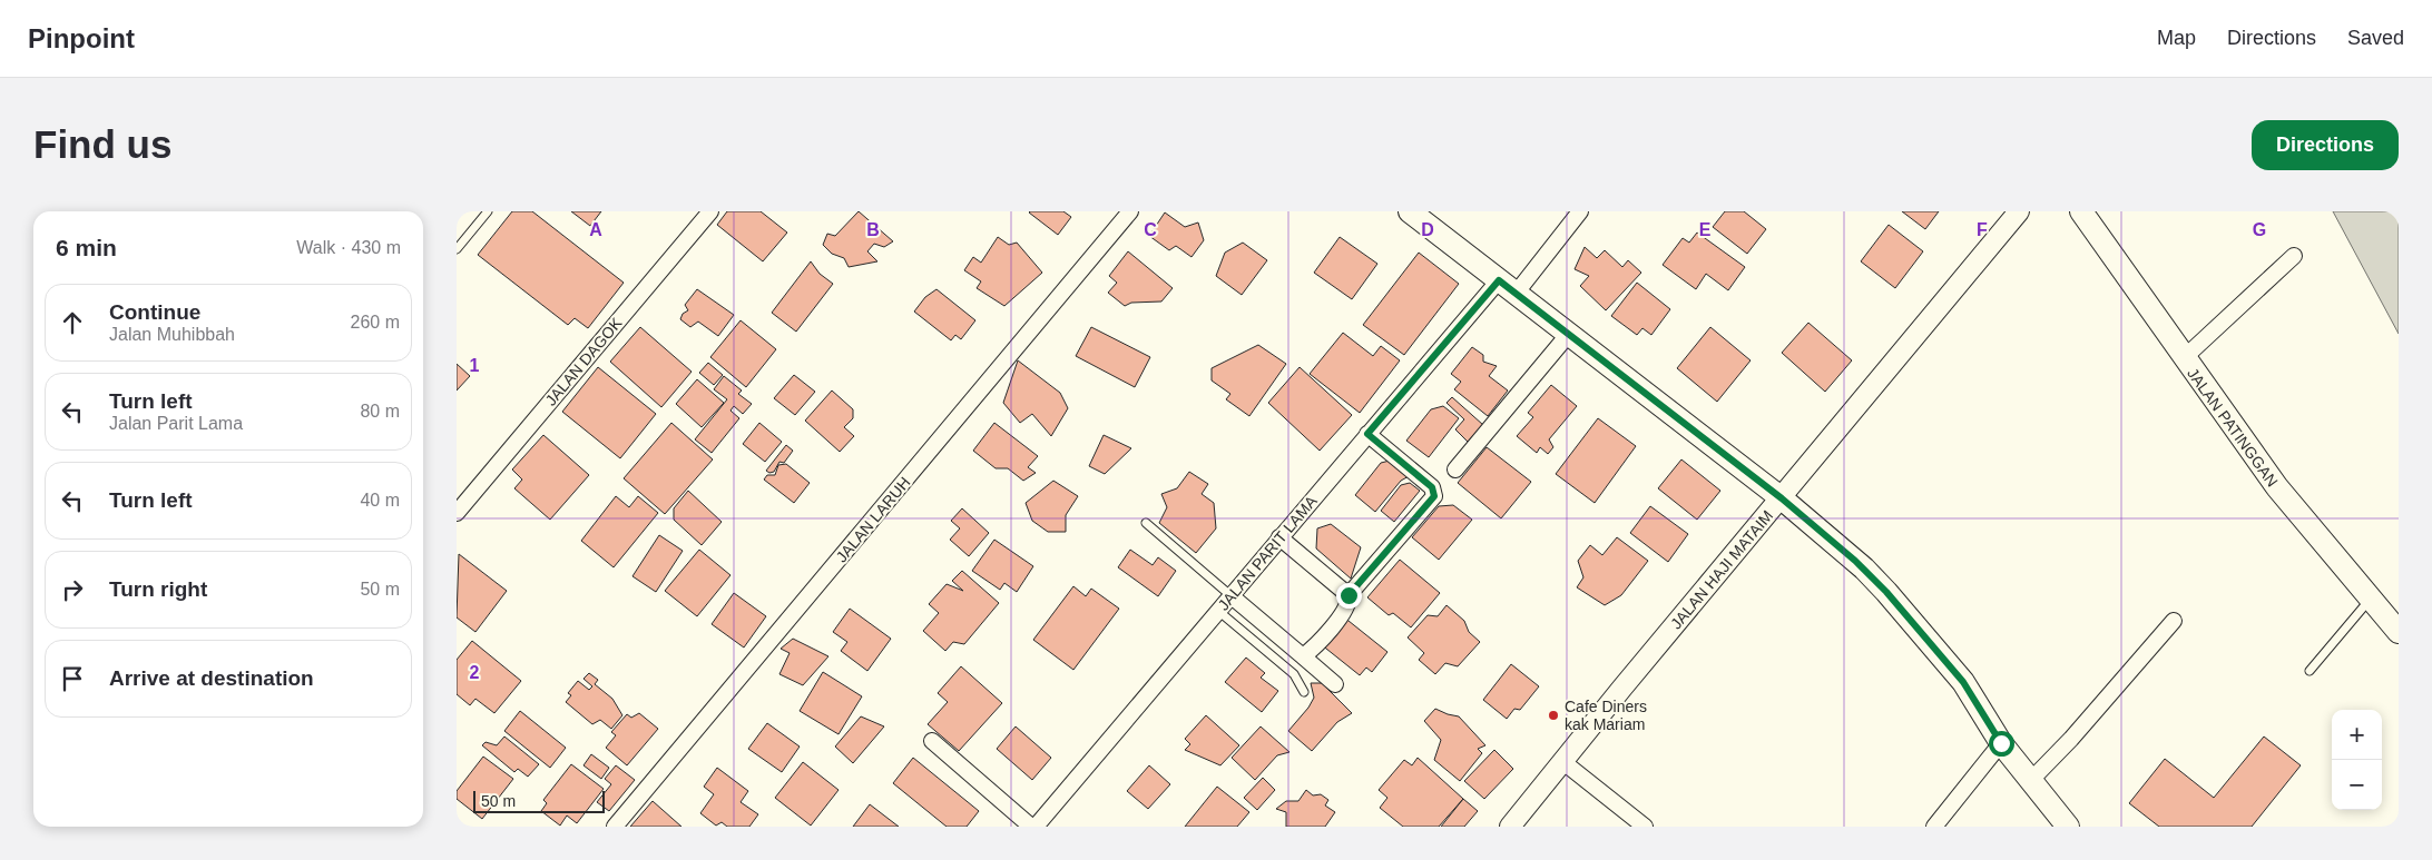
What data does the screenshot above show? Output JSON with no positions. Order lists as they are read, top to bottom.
{
  "streets": {
    "main road": ["JALAN PATINGGAN"],
    "street": [
      "JALAN DAGOK",
      "JALAN LARUH",
      "JALAN PARIT LAMA",
      "JALAN HAJI MATAIM"
    ]
  },
  "places": ["Cafe Diners kak Mariam"],
  "scale_bar": "50 m",
  "page": {
    "header": "Pinpoint",
    "nav": ["Map", "Directions", "Saved"],
    "buttons": "Directions",
    "title": "Find us",
    "heading": ["6 min", "Walk · 430 m"],
    "list": [
      ["Continue", "Jalan Muhibbah", "260 m"],
      ["Turn left", "Jalan Parit Lama", "80 m"],
      ["Turn left", "40 m"],
      ["Turn right", "50 m"],
      "Arrive at destination"
    ],
    "map_buttons": ["+", "−"],
    "scale": "50 m"
  },
  "grid": {
    "columns": [
      "A",
      "B",
      "C",
      "D",
      "E",
      "F",
      "G"
    ],
    "rows": ["1", "2"]
  }
}
